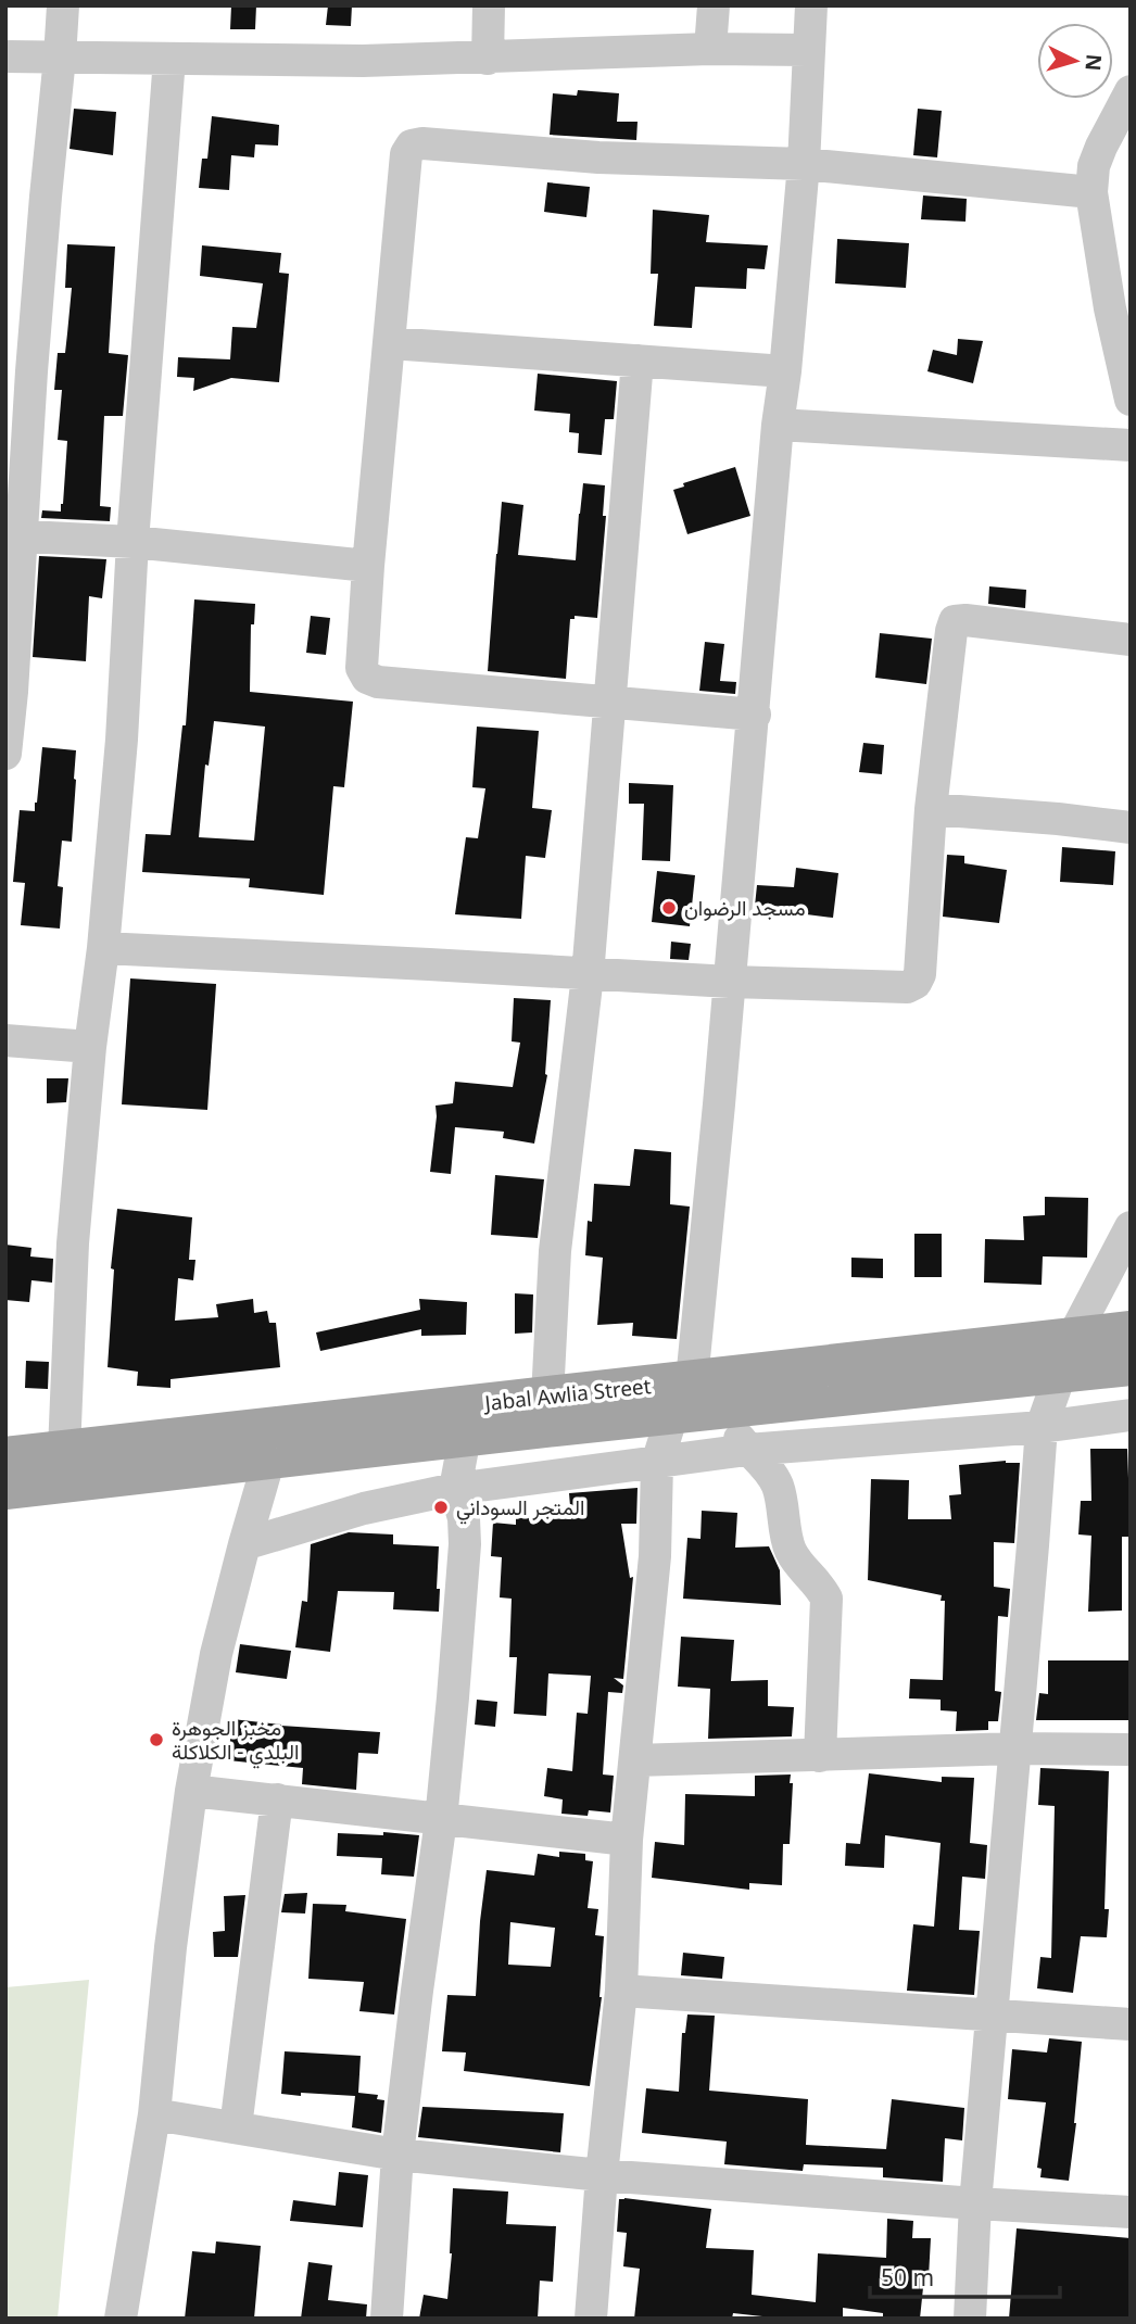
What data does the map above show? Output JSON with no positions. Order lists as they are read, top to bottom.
{
  "streets": {
    "main road": ["Jabal Awlia Street"]
  },
  "places": ["مسجد الرضوان", "المتجر السوداني", "مخبز الجوهرة البلدي - الكلاكلة"],
  "scale_bar": "50 m",
  "north": "right"
}
